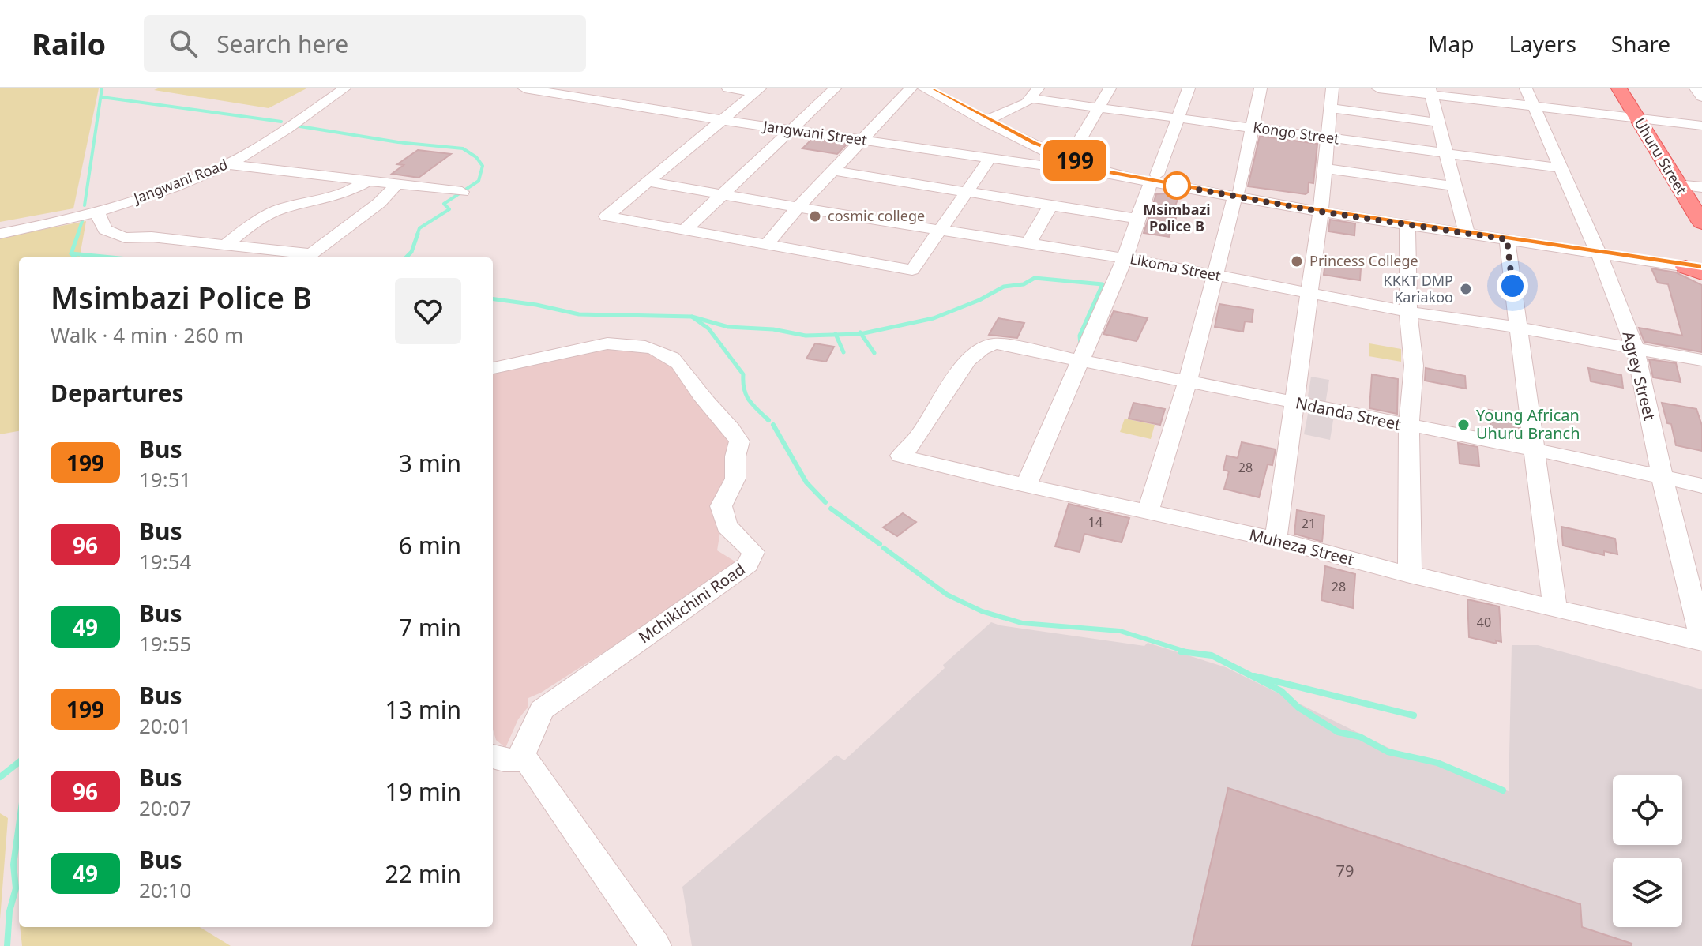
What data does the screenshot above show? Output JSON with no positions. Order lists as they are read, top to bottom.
{
  "streets": {
    "main road": ["Uhuru Street"],
    "street": [
      "Jangwani Street",
      "Kongo Street",
      "Jangwani Road",
      "Likoma Street",
      "Agrey Street",
      "Ndanda Street",
      "Muheza Street",
      "Mchikichini Road"
    ]
  },
  "crossings": [
    ["Kongo Street", "Agrey Street"],
    ["Likoma Street", "Agrey Street"],
    ["Agrey Street", "Ndanda Street"],
    ["Agrey Street", "Muheza Street"],
    ["Ndanda Street", "Muheza Street"]
  ],
  "places": [
    "Msimbazi Police B",
    "cosmic college",
    "Princess College",
    "KKKT DMP Kariakoo",
    "Young African Uhuru Branch"
  ],
  "lines": ["bus line 199"],
  "house_numbers": [
    "28",
    "14",
    "21",
    "28",
    "40",
    "79"
  ],
  "page": {
    "header": "Railo",
    "search": "Search here",
    "nav": ["Map", "Layers", "Share"],
    "on_map": "199",
    "heading": [
      ["Msimbazi Police B", "Walk · 4 min · 260 m"],
      "Departures"
    ],
    "list": [
      {
        "mark": "199",
        "name": "Bus",
        "note": "19:51",
        "value": "3 min"
      },
      {
        "mark": "96",
        "name": "Bus",
        "note": "19:54",
        "value": "6 min"
      },
      {
        "mark": "49",
        "name": "Bus",
        "note": "19:55",
        "value": "7 min"
      },
      {
        "mark": "199",
        "name": "Bus",
        "note": "20:01",
        "value": "13 min"
      },
      {
        "mark": "96",
        "name": "Bus",
        "note": "20:07",
        "value": "19 min"
      },
      {
        "mark": "49",
        "name": "Bus",
        "note": "20:10",
        "value": "22 min"
      }
    ]
  }
}
